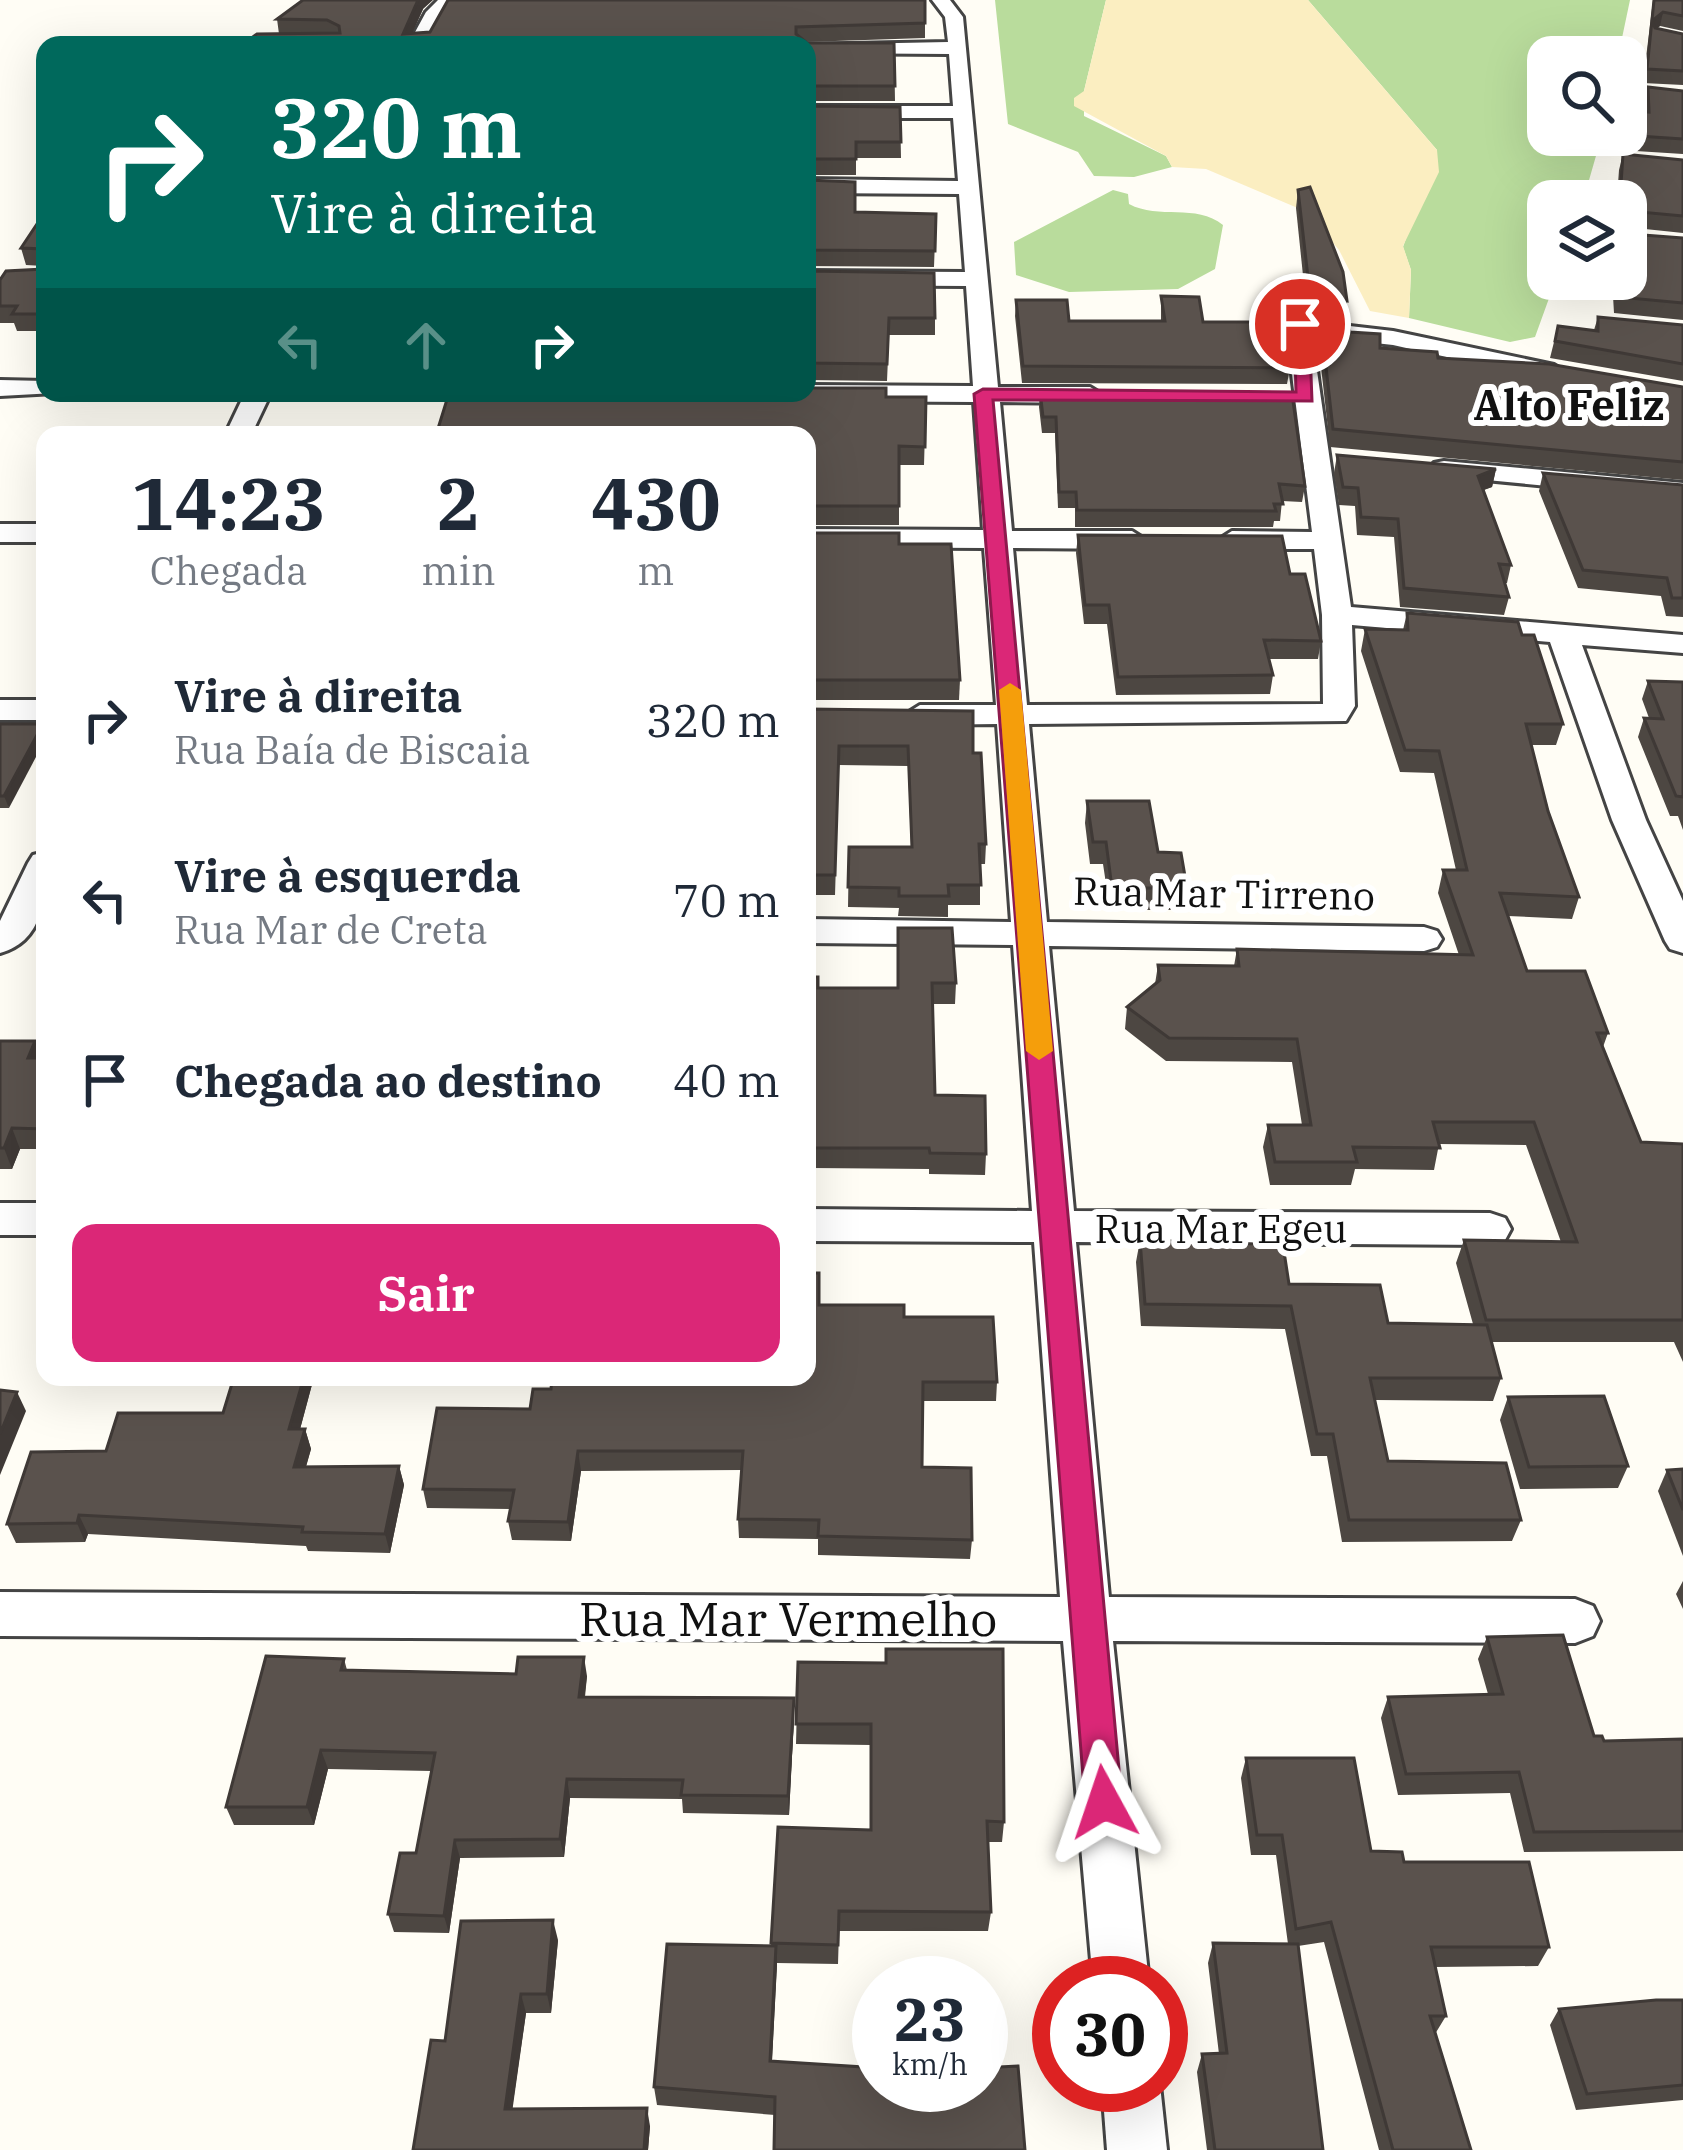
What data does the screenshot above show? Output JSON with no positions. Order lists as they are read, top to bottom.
{
  "streets": {
    "street": ["Rua Mar Tirreno", "Rua Mar Egeu", "Rua Mar Vermelho"]
  },
  "districts": ["Alto Feliz"],
  "page": {
    "turn": ["320 m", "Vire à direita"],
    "eta": [
      "14:23",
      "Chegada",
      "2",
      "min",
      "430",
      "m"
    ],
    "list": [
      {
        "name": "Vire à direita",
        "note": "Rua Baía de Biscaia",
        "value": "320 m"
      },
      {
        "name": "Vire à esquerda",
        "note": "Rua Mar de Creta",
        "value": "70 m"
      },
      {
        "name": "Chegada ao destino",
        "value": "40 m"
      }
    ],
    "buttons": "Sair",
    "speed": "23 km/h",
    "limit": "30"
  }
}
